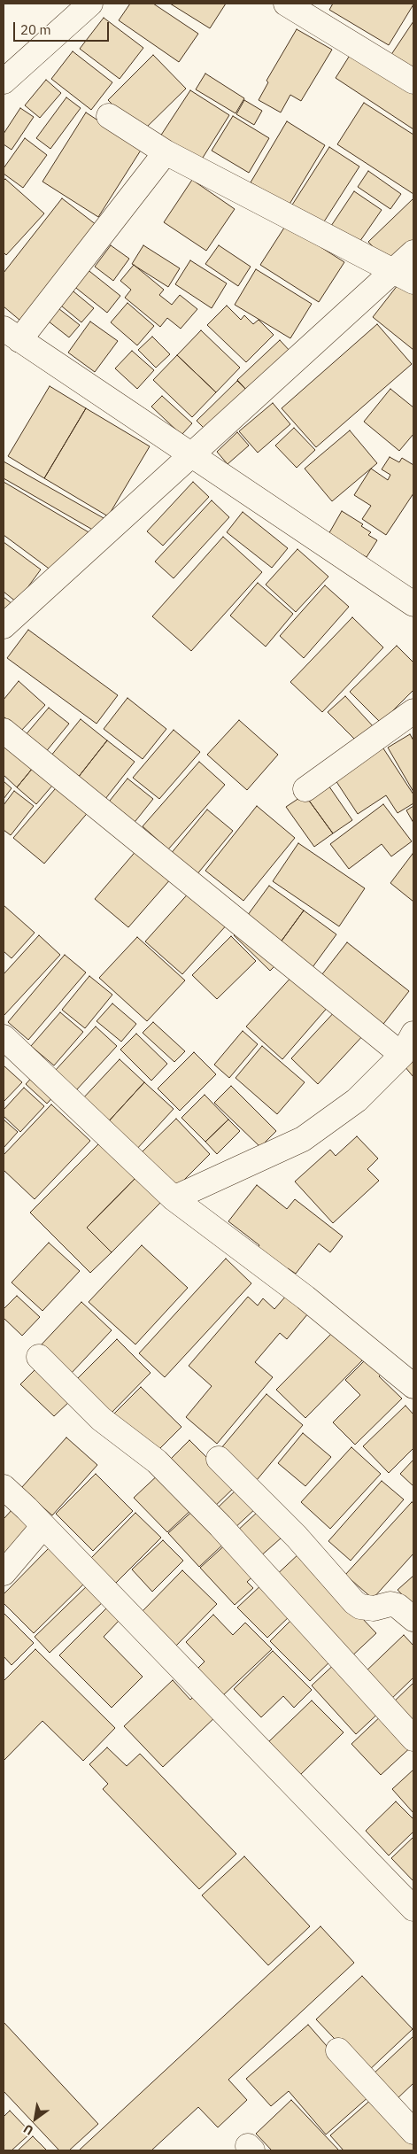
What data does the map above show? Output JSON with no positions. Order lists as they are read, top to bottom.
{
  "scale_bar": "20 m",
  "north": "bottom left"
}
